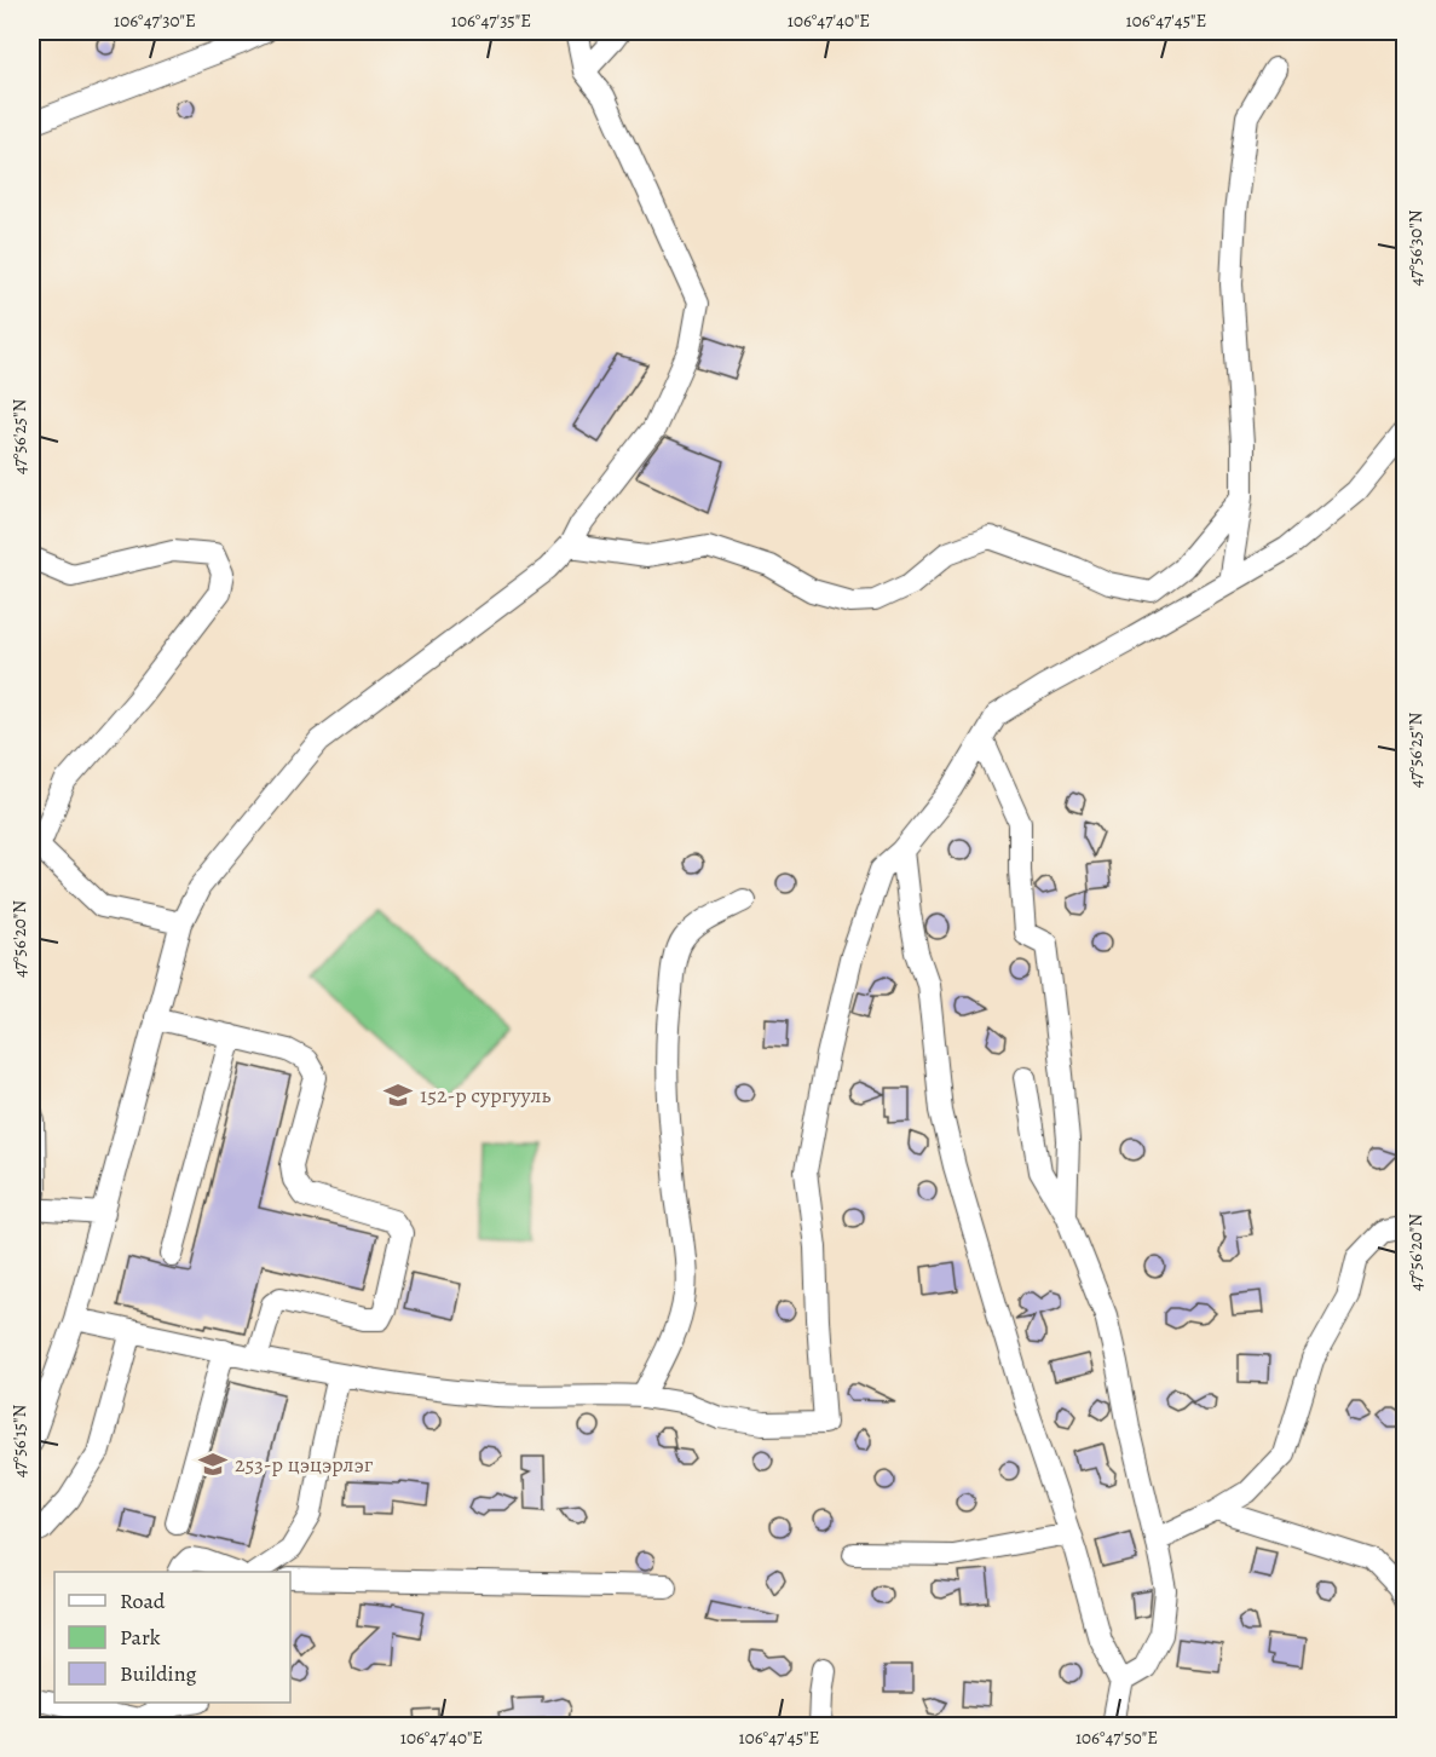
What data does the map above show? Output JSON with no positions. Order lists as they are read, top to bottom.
{
  "places": {
    "school or university": ["152-р сургууль", "253-р цэцэрлэг"]
  },
  "legend": ["Road", "Park", "Building"],
  "coordinates": [
    "106°47'30\"E",
    "106°47'35\"E",
    "106°47'40\"E",
    "106°47'45\"E",
    "47°56'30\"N",
    "47°56'25\"N",
    "47°56'20\"N",
    "47°56'15\"N",
    "106°47'50\"E"
  ]
}
